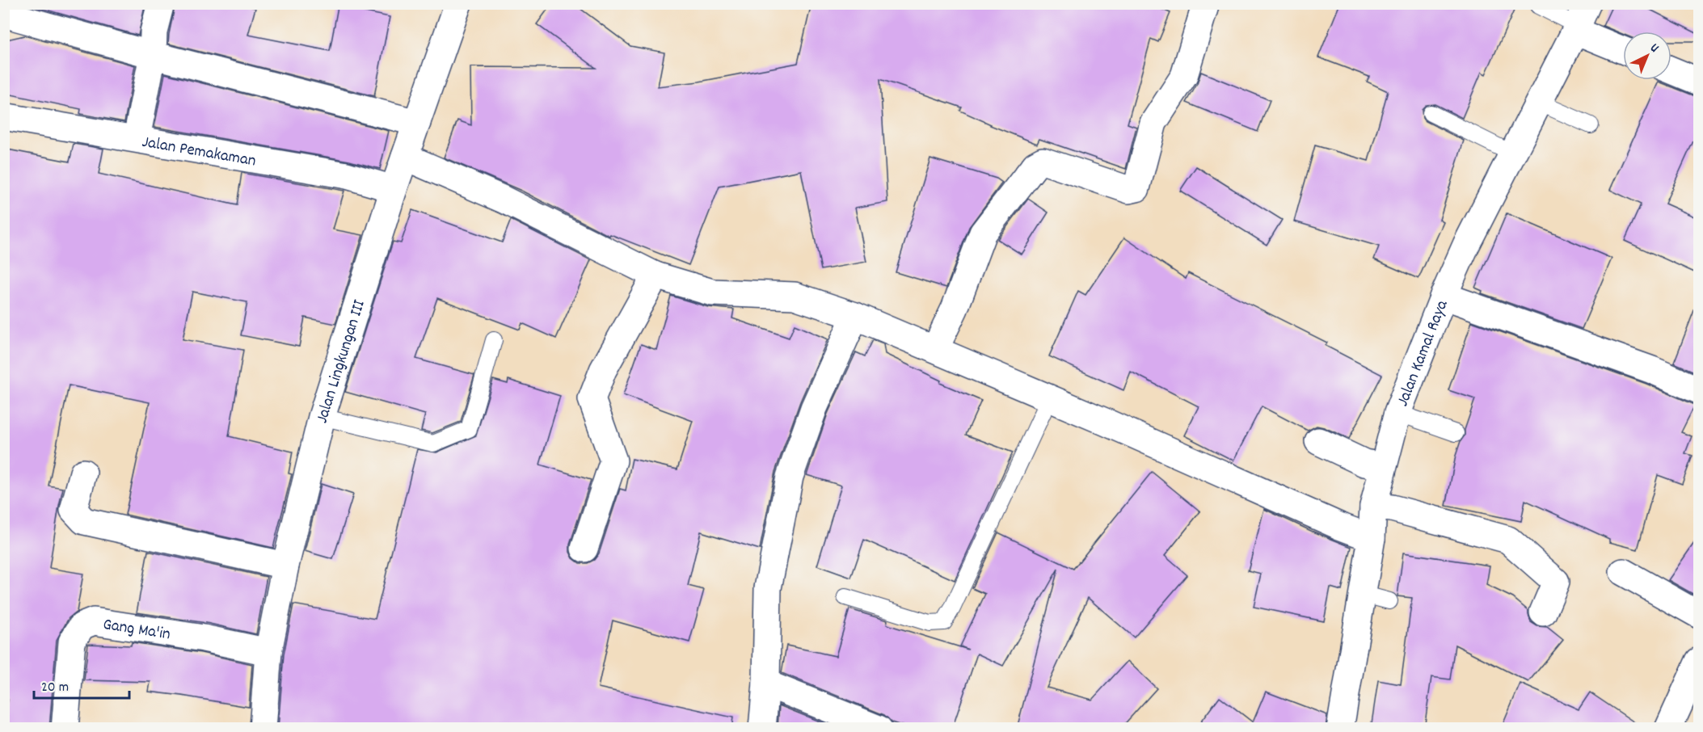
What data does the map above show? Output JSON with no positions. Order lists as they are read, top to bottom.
{
  "streets": {
    "street": [
      "Jalan Pemakaman",
      "Jalan Kamal Raya",
      "Jalan Lingkungan III",
      "Gang Ma'in"
    ]
  },
  "crossings": [
    ["Jalan Pemakaman", "Jalan Lingkungan III"],
    ["Jalan Lingkungan III", "Gang Ma'in"]
  ],
  "scale_bar": "20 m",
  "north": "top right"
}
